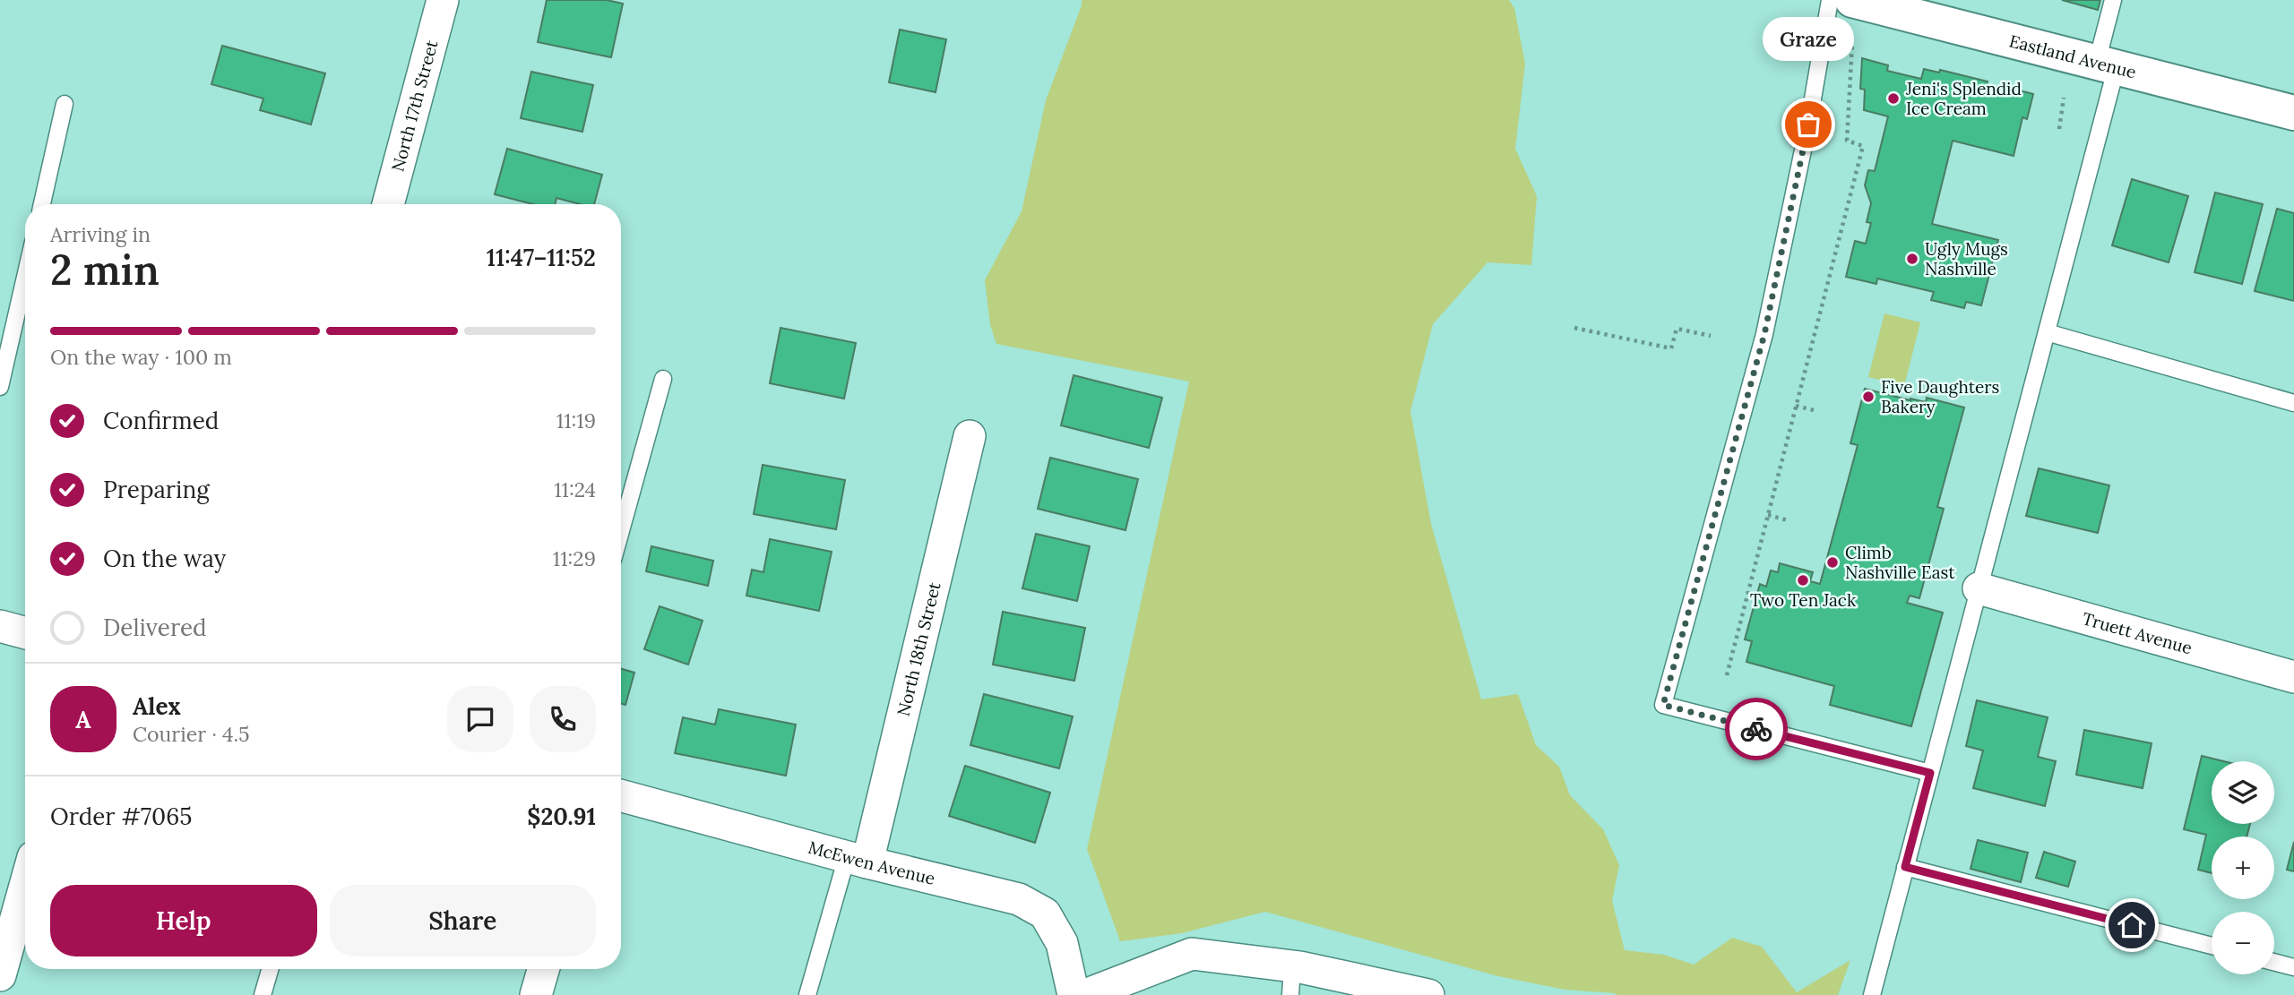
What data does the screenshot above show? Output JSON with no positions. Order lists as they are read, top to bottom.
{
  "streets": {
    "street": [
      "Eastland Avenue",
      "North 17th Street",
      "Truett Avenue",
      "North 18th Street",
      "McEwen Avenue"
    ]
  },
  "crossings": [
    ["North 18th Street", "McEwen Avenue"]
  ],
  "places": [
    "Jeni's Splendid Ice Cream",
    "Graze",
    "Ugly Mugs Nashville",
    "Five Daughters Bakery",
    "Climb Nashville East",
    "Two Ten Jack"
  ],
  "page": {
    "bubble": "Graze",
    "heading": ["2 min", "Arriving in", "11:47–11:52"],
    "panel": [
      "Alex",
      "Courier · 4.5",
      "Order #7065",
      "$20.91"
    ],
    "bar": "On the way · 100 m",
    "list": [
      ["Confirmed", "11:19"],
      ["Preparing", "11:24"],
      ["On the way", "11:29"],
      "Delivered"
    ],
    "round": "A",
    "map_buttons": ["+", "−"],
    "buttons": ["Help", "Share"]
  }
}
